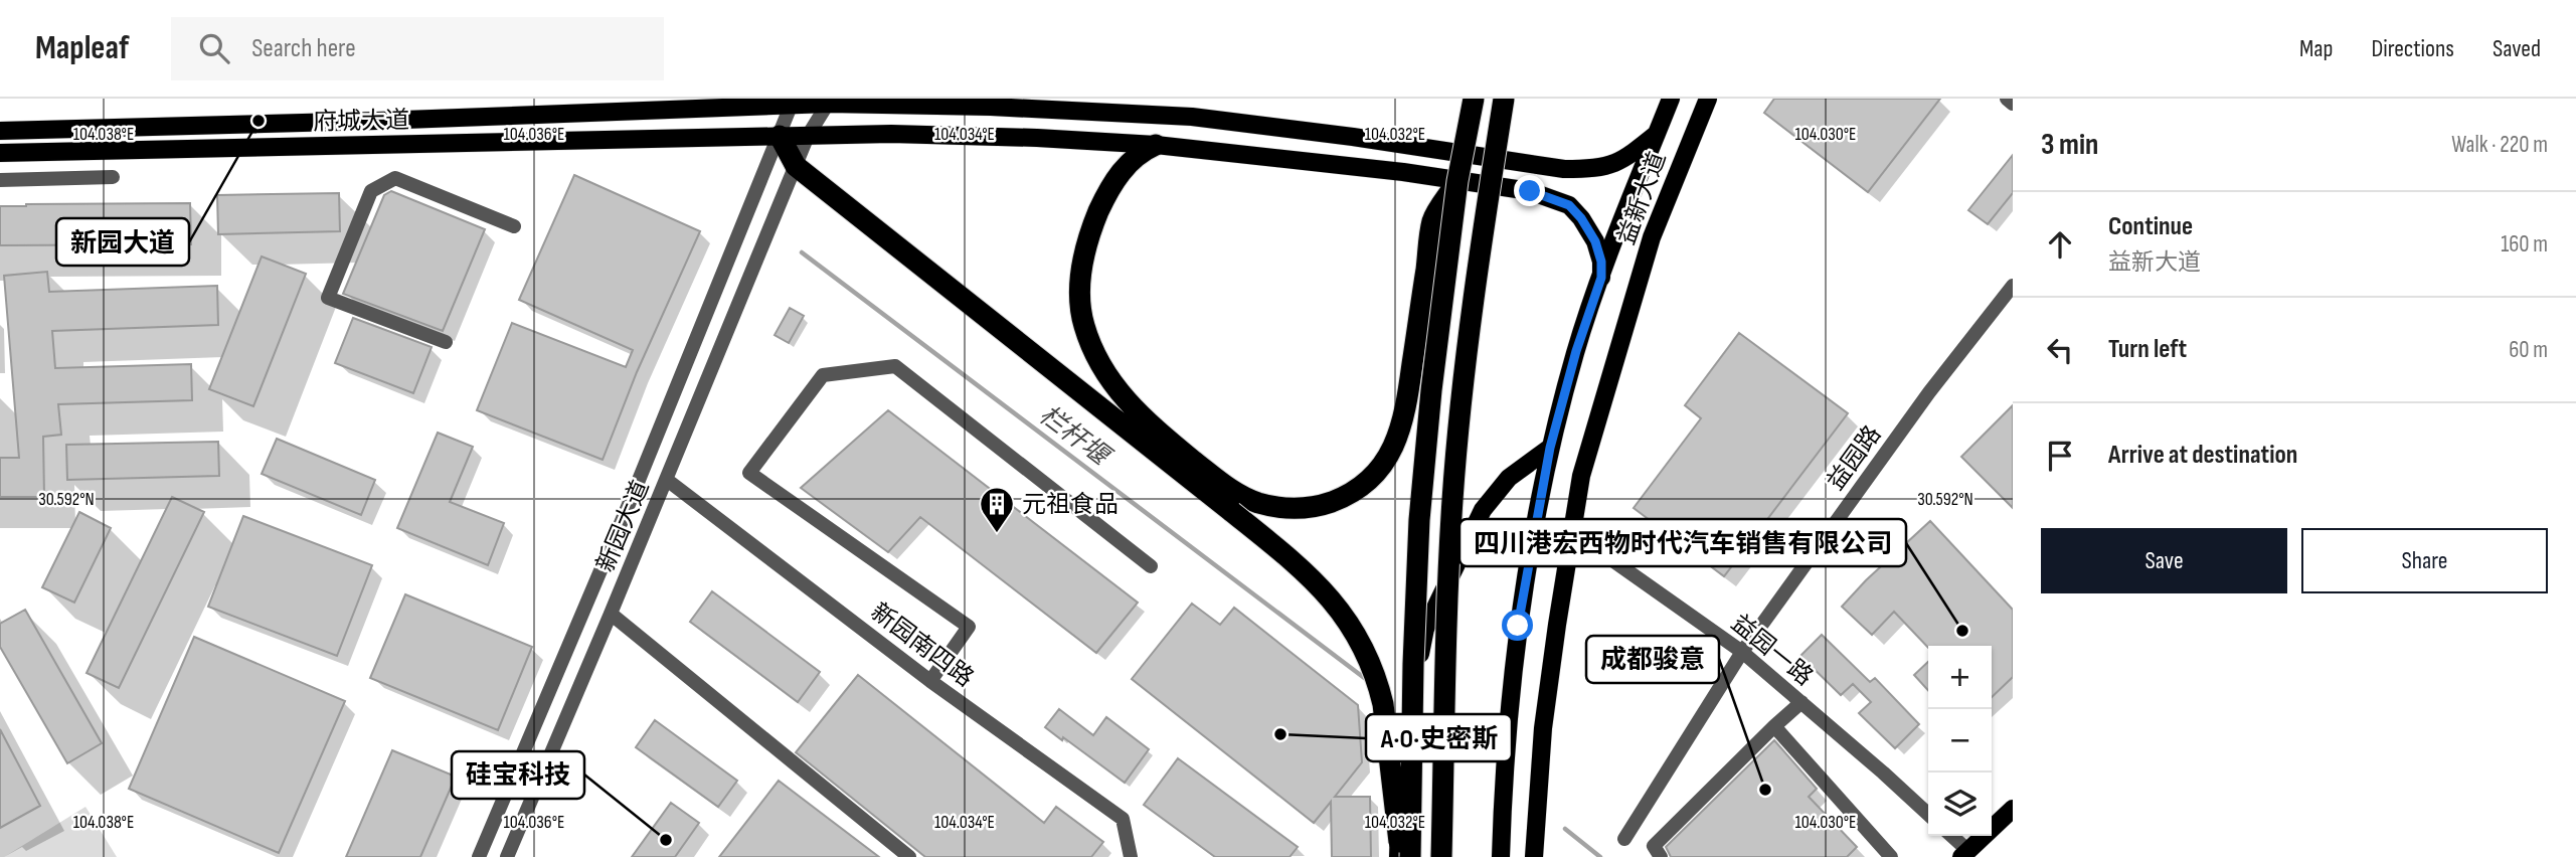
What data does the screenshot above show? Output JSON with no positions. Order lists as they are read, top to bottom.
{
  "streets": {
    "main road": ["府城大道", "益新大道"],
    "street": [
      "益园路",
      "新园大道",
      "新园南四路",
      "益园一路"
    ]
  },
  "crossings": [
    ["府城大道", "益新大道"],
    ["府城大道", "新园大道"],
    ["益新大道", "益园一路"],
    ["益园路", "益园一路"],
    ["新园大道", "新园南四路"]
  ],
  "water": ["栏杆堰"],
  "places": {
    "other": [
      "新园大道",
      "四川港宏西物时代汽车销售有限公司",
      "A·O·史密斯",
      "成都骏意",
      "硅宝科技"
    ],
    "building": ["元祖食品"]
  },
  "page": {
    "header": "Mapleaf",
    "search": "Search here",
    "nav": ["Map", "Directions", "Saved"],
    "heading": ["3 min", "Walk · 220 m"],
    "list": [
      ["Continue", "益新大道", "160 m"],
      ["Turn left", "60 m"],
      "Arrive at destination"
    ],
    "buttons": ["Save", "Share"],
    "map_buttons": ["+", "−"]
  },
  "coordinates": [
    "104.038°E",
    "104.036°E",
    "104.034°E",
    "104.032°E",
    "104.030°E",
    "30.592°N"
  ]
}
